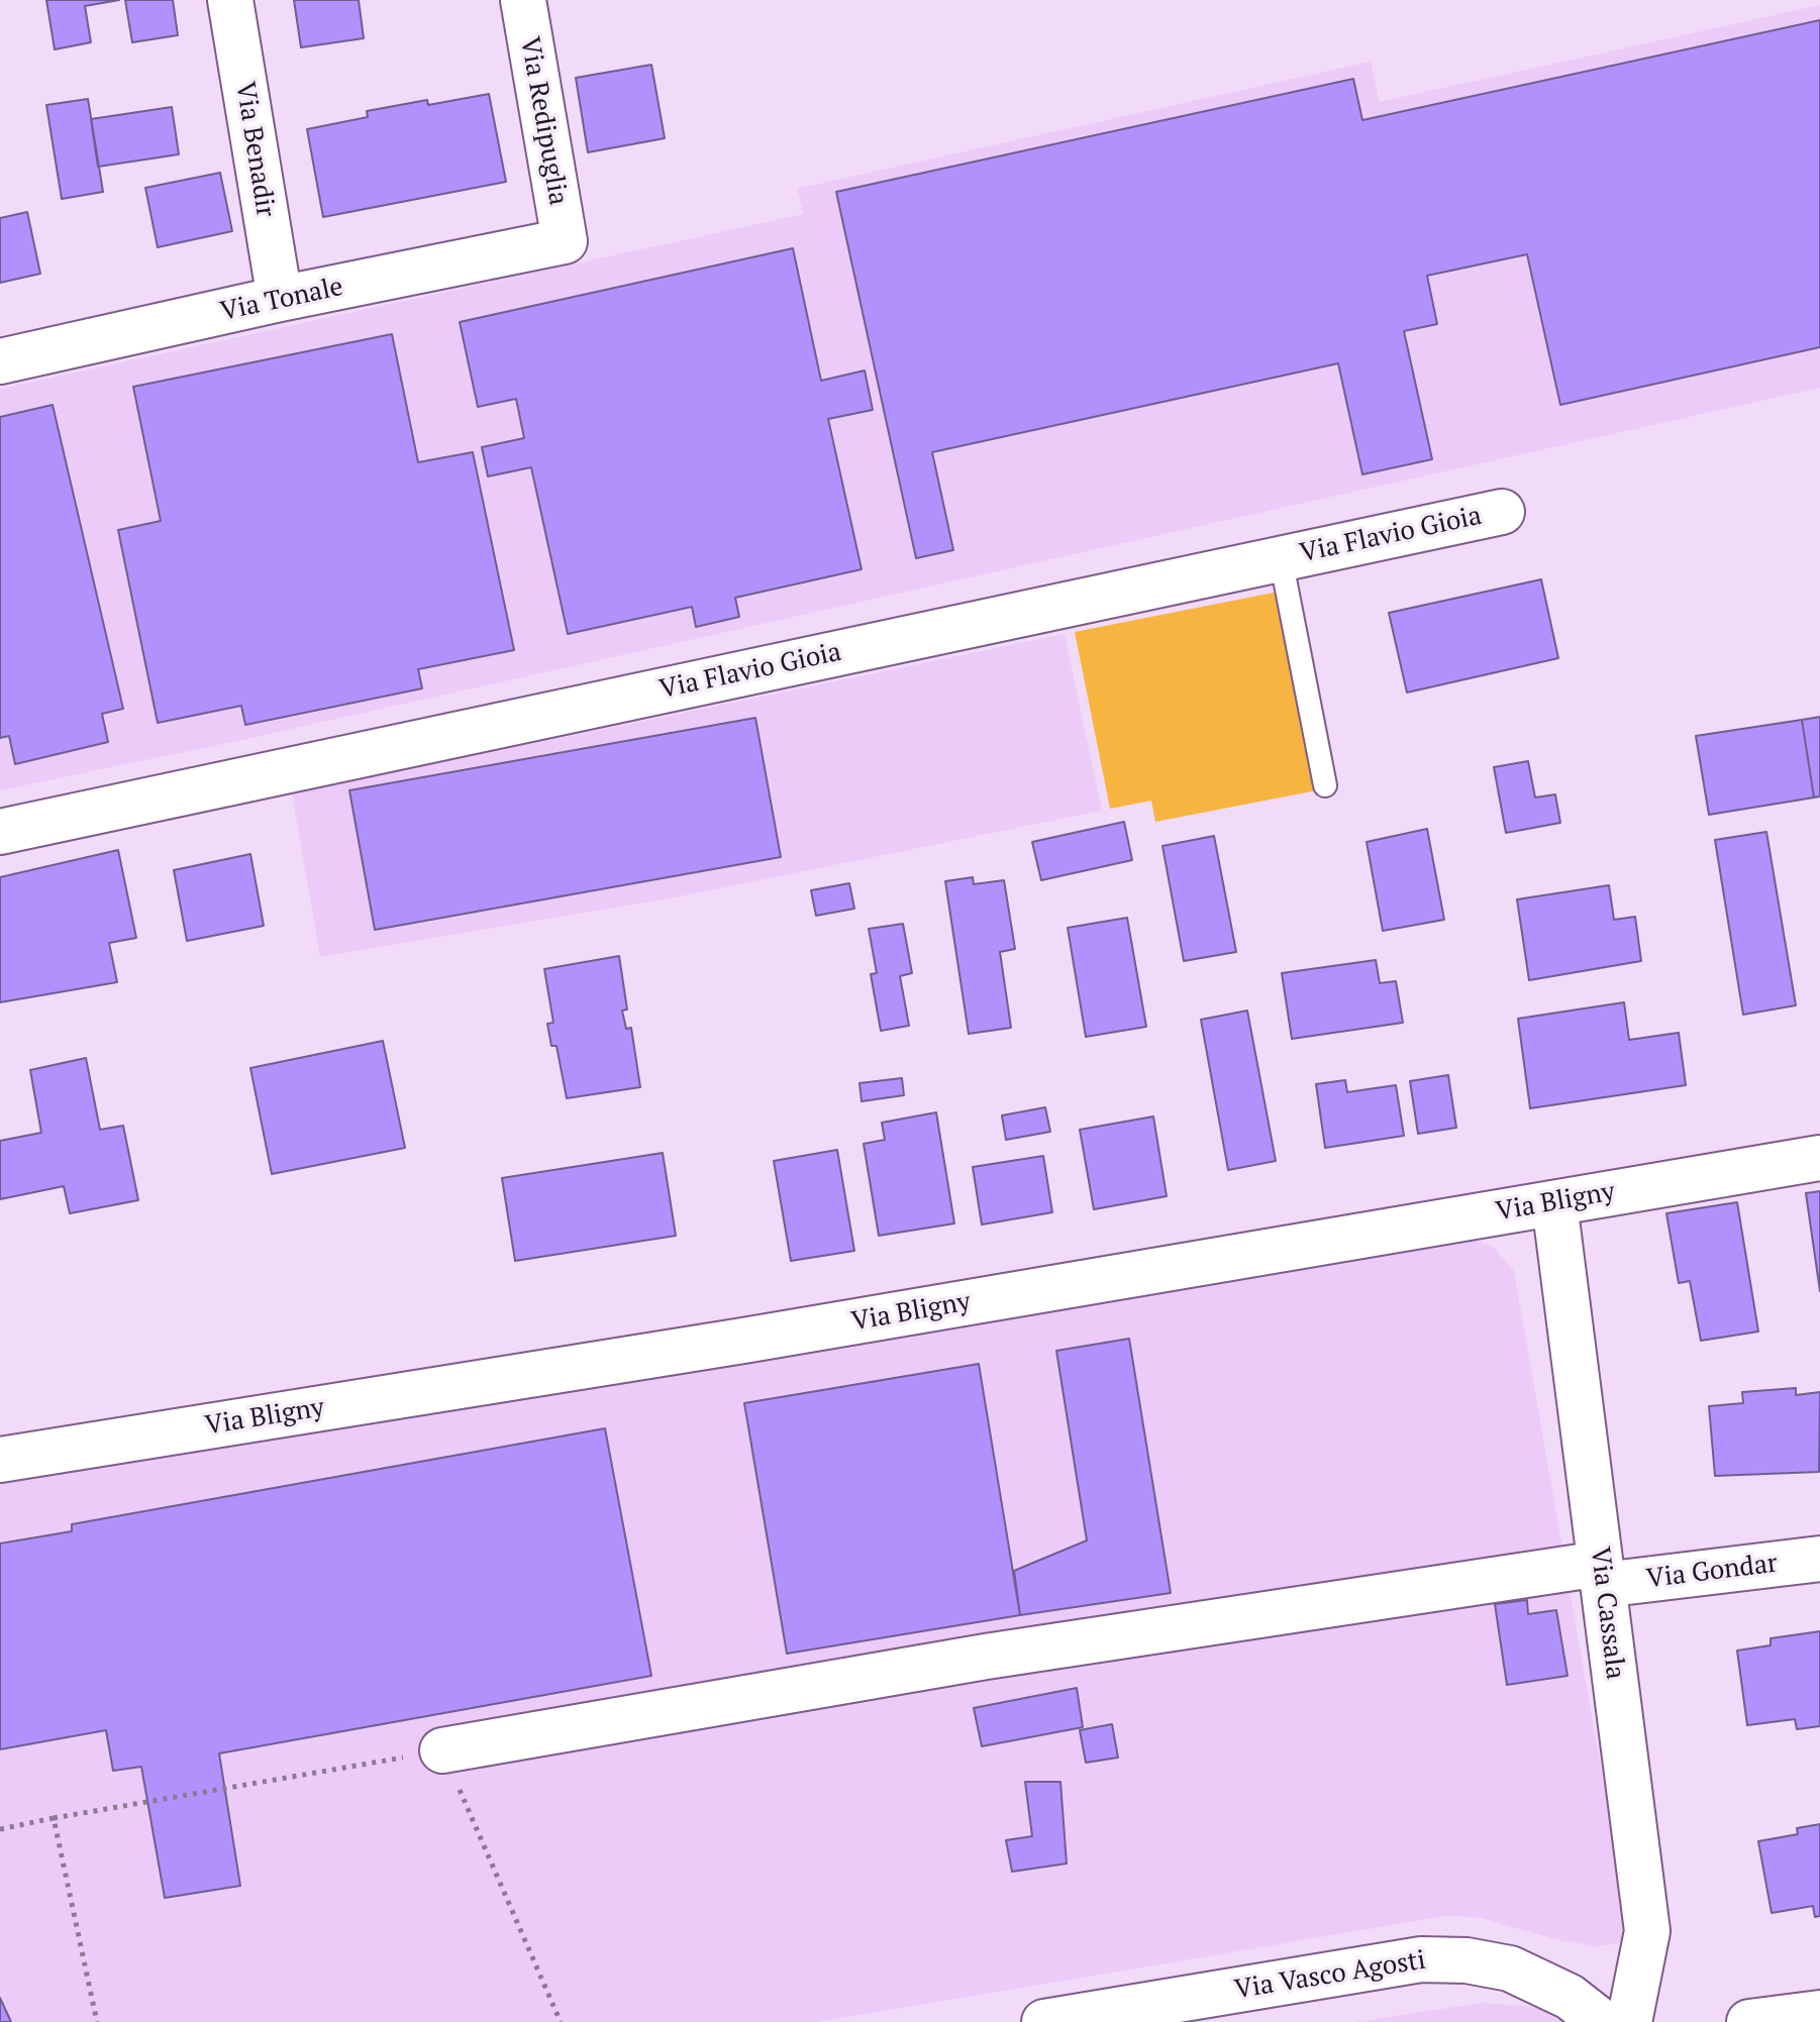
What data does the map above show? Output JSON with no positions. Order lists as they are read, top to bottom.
{
  "streets": {
    "street": [
      "Via Redipuglia",
      "Via Benadir",
      "Via Tonale",
      "Via Flavio Gioia",
      "Via Bligny",
      "Via Gondar",
      "Via Cassala",
      "Via Vasco Agosti"
    ]
  },
  "crossings": [
    ["Via Redipuglia", "Via Tonale"],
    ["Via Benadir", "Via Tonale"],
    ["Via Bligny", "Via Cassala"],
    ["Via Gondar", "Via Cassala"]
  ]
}
